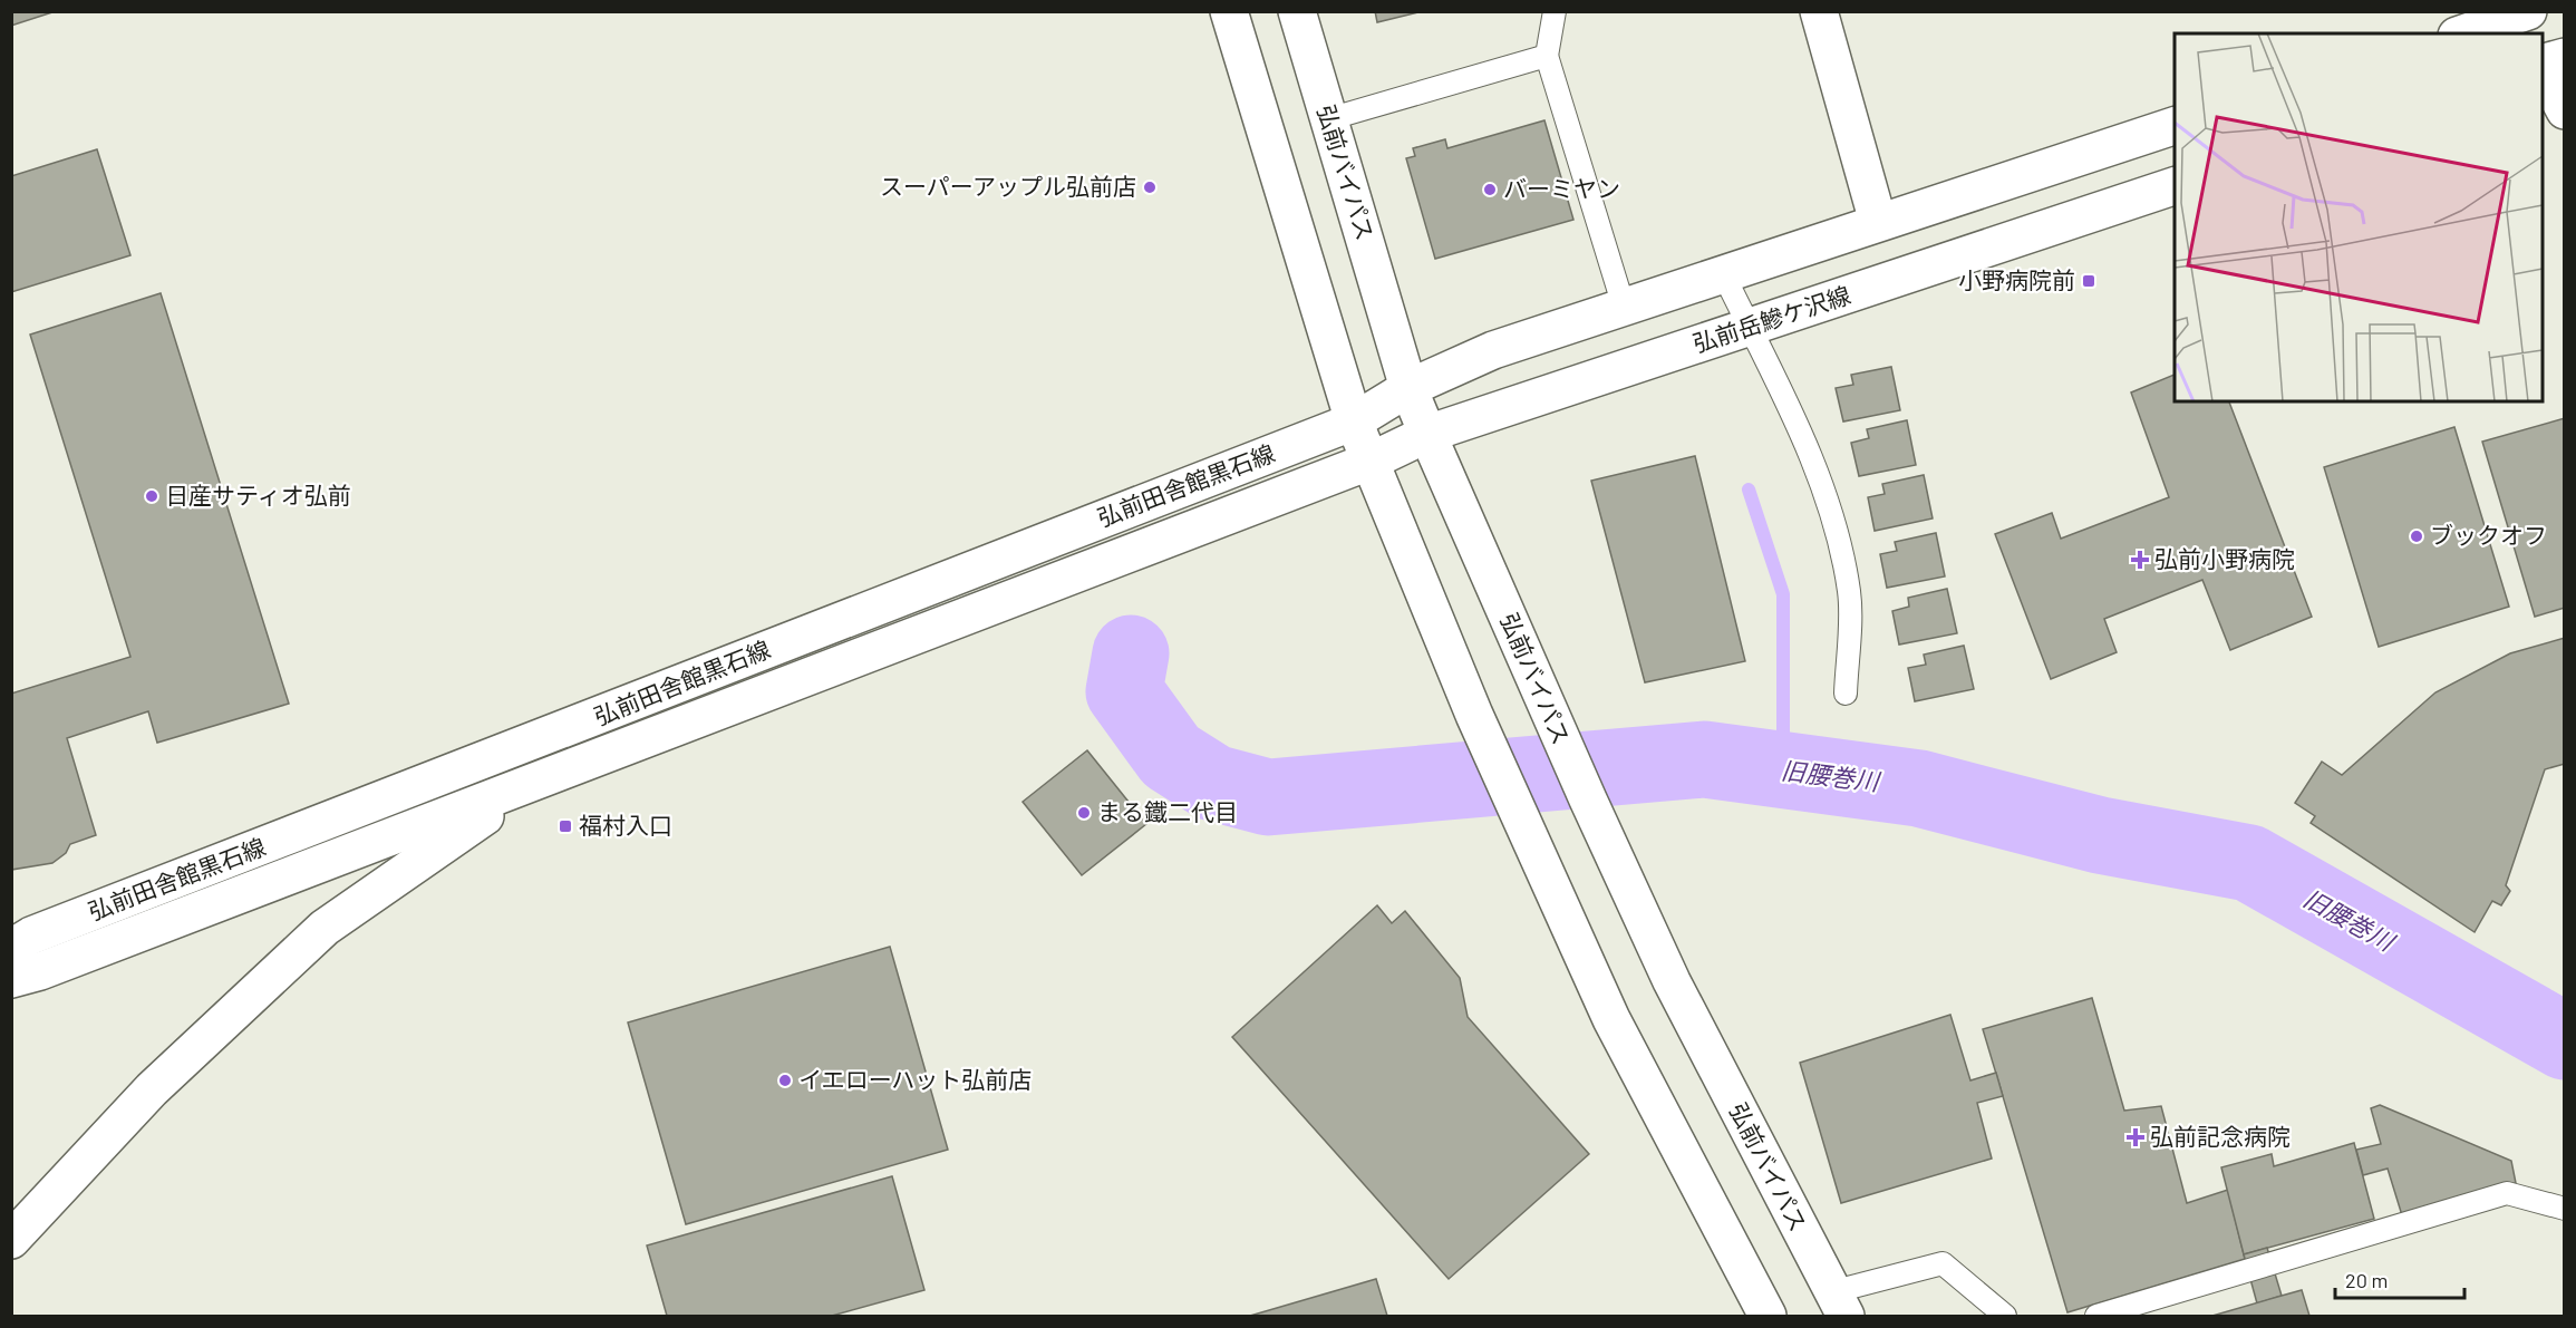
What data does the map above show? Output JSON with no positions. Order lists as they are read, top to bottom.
{
  "streets": {
    "main road": ["弘前バイパス", "弘前岳鰺ケ沢線", "弘前田舎館黒石線"]
  },
  "crossings": [
    ["弘前バイパス", "弘前岳鰺ケ沢線"],
    ["弘前バイパス", "弘前田舎館黒石線"],
    ["弘前岳鰺ケ沢線", "弘前田舎館黒石線"]
  ],
  "water": ["旧腰巻川"],
  "places": {
    "other": [
      "スーパーアップル弘前店",
      "バーミヤン",
      "日産サティオ弘前",
      "ブックオフ",
      "まる鐵二代目",
      "イエローハット弘前店"
    ],
    "transit": ["小野病院前", "福村入口"],
    "health": ["弘前小野病院", "弘前記念病院"]
  },
  "scale_bar": "20 m"
}
